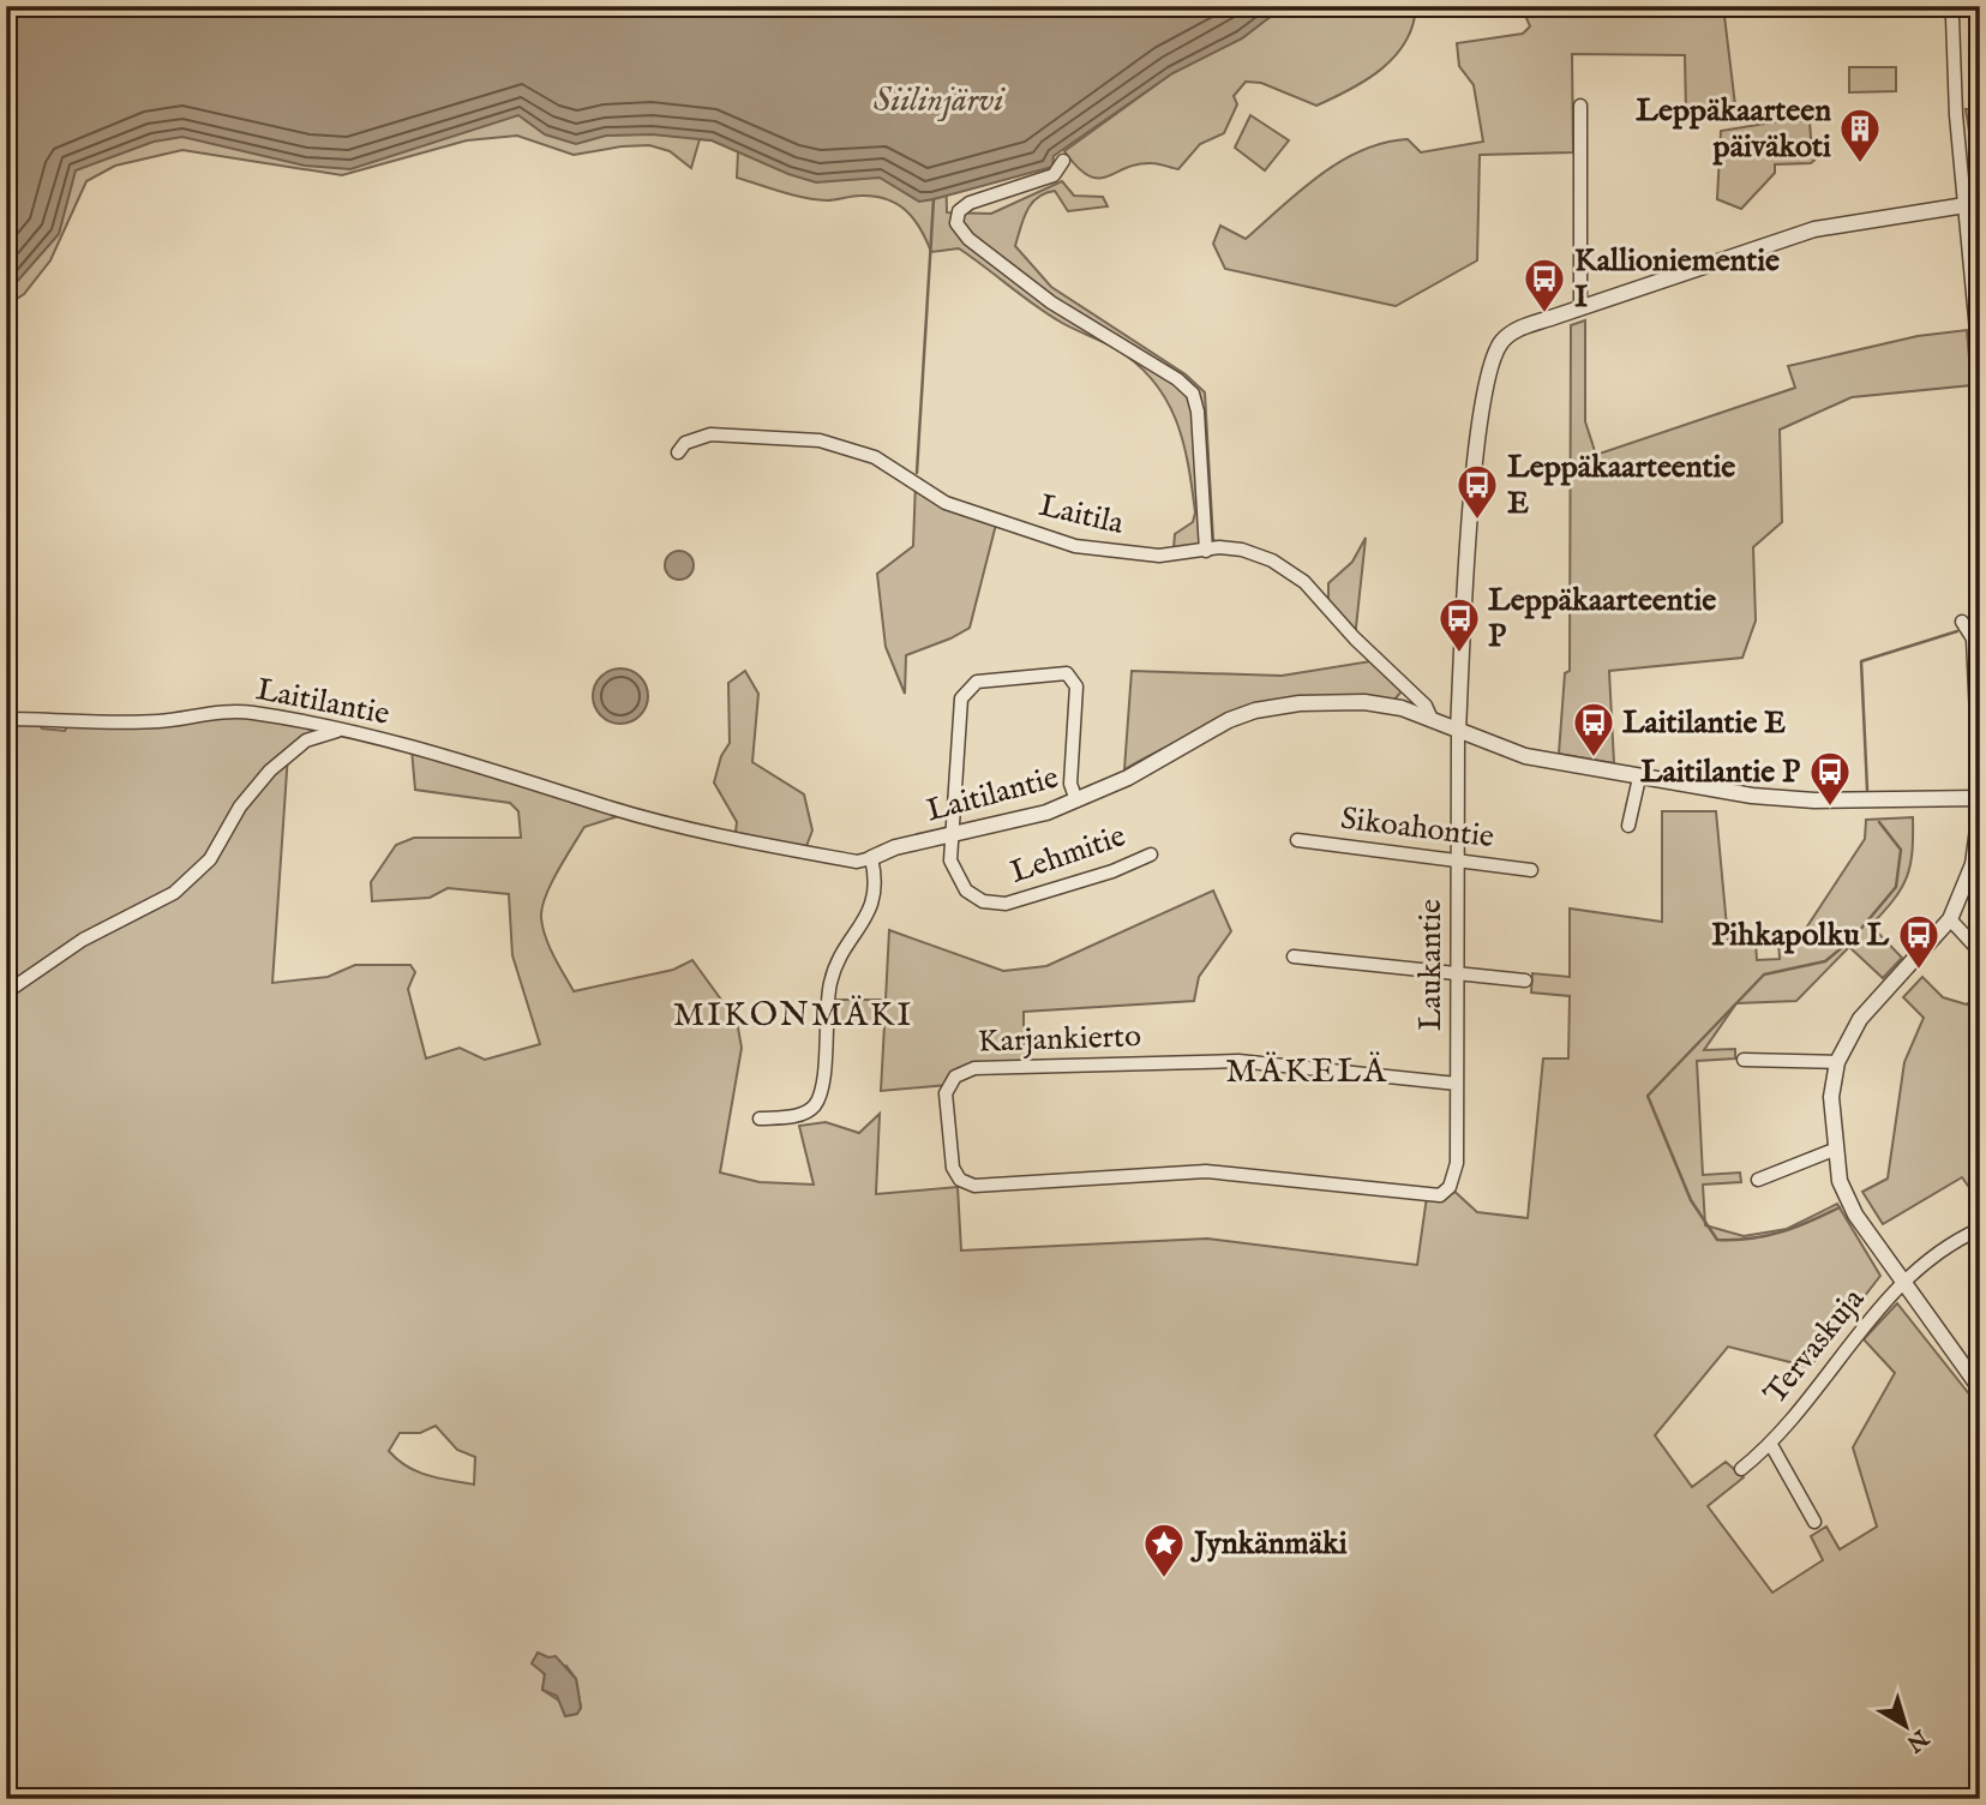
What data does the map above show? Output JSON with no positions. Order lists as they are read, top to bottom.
{
  "streets": {
    "street": [
      "Laitila",
      "Laitilantie",
      "Sikoahontie",
      "Lehmitie",
      "Laukantie",
      "Karjankierto",
      "Tervaskuja"
    ]
  },
  "crossings": [
    ["Laitila", "Laitilantie"],
    ["Laitilantie", "Lehmitie"],
    ["Laitilantie", "Laukantie"],
    ["Sikoahontie", "Laukantie"],
    ["Laukantie", "Karjankierto"]
  ],
  "districts": ["MIKONMÄKI", "MÄKELÄ"],
  "water": ["Siilinjärvi"],
  "places": {
    "building": ["Leppäkaarteen päiväkoti"],
    "bus stop": [
      "Kallioniementie I",
      "Leppäkaarteentie E",
      "Leppäkaarteentie P",
      "Laitilantie E",
      "Laitilantie P",
      "Pihkapolku L"
    ],
    "place": ["Jynkänmäki"]
  },
  "north": "bottom right"
}
